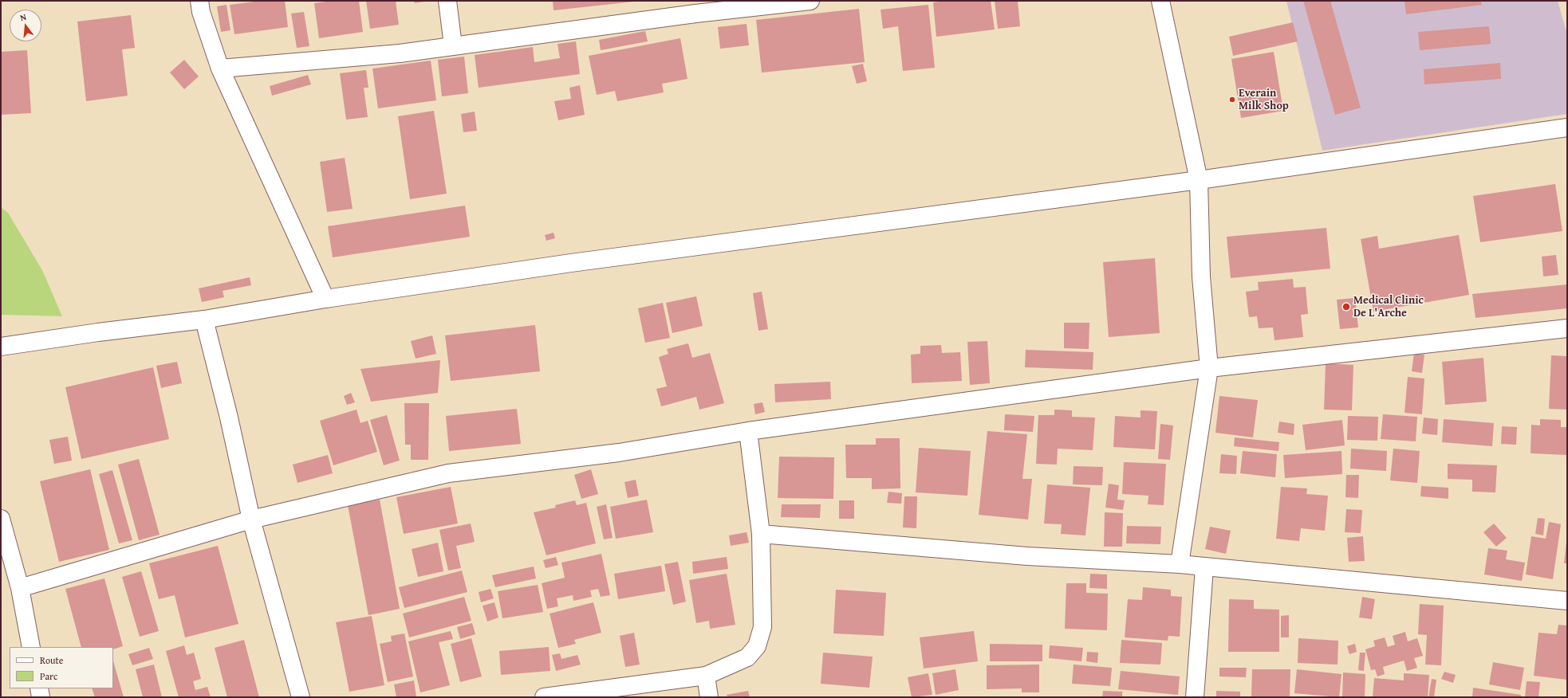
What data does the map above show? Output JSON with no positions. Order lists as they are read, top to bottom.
{
  "places": ["Everain Milk Shop", "Medical Clinic De L'Arche"],
  "legend": ["Route", "Parc"],
  "north": "top"
}
